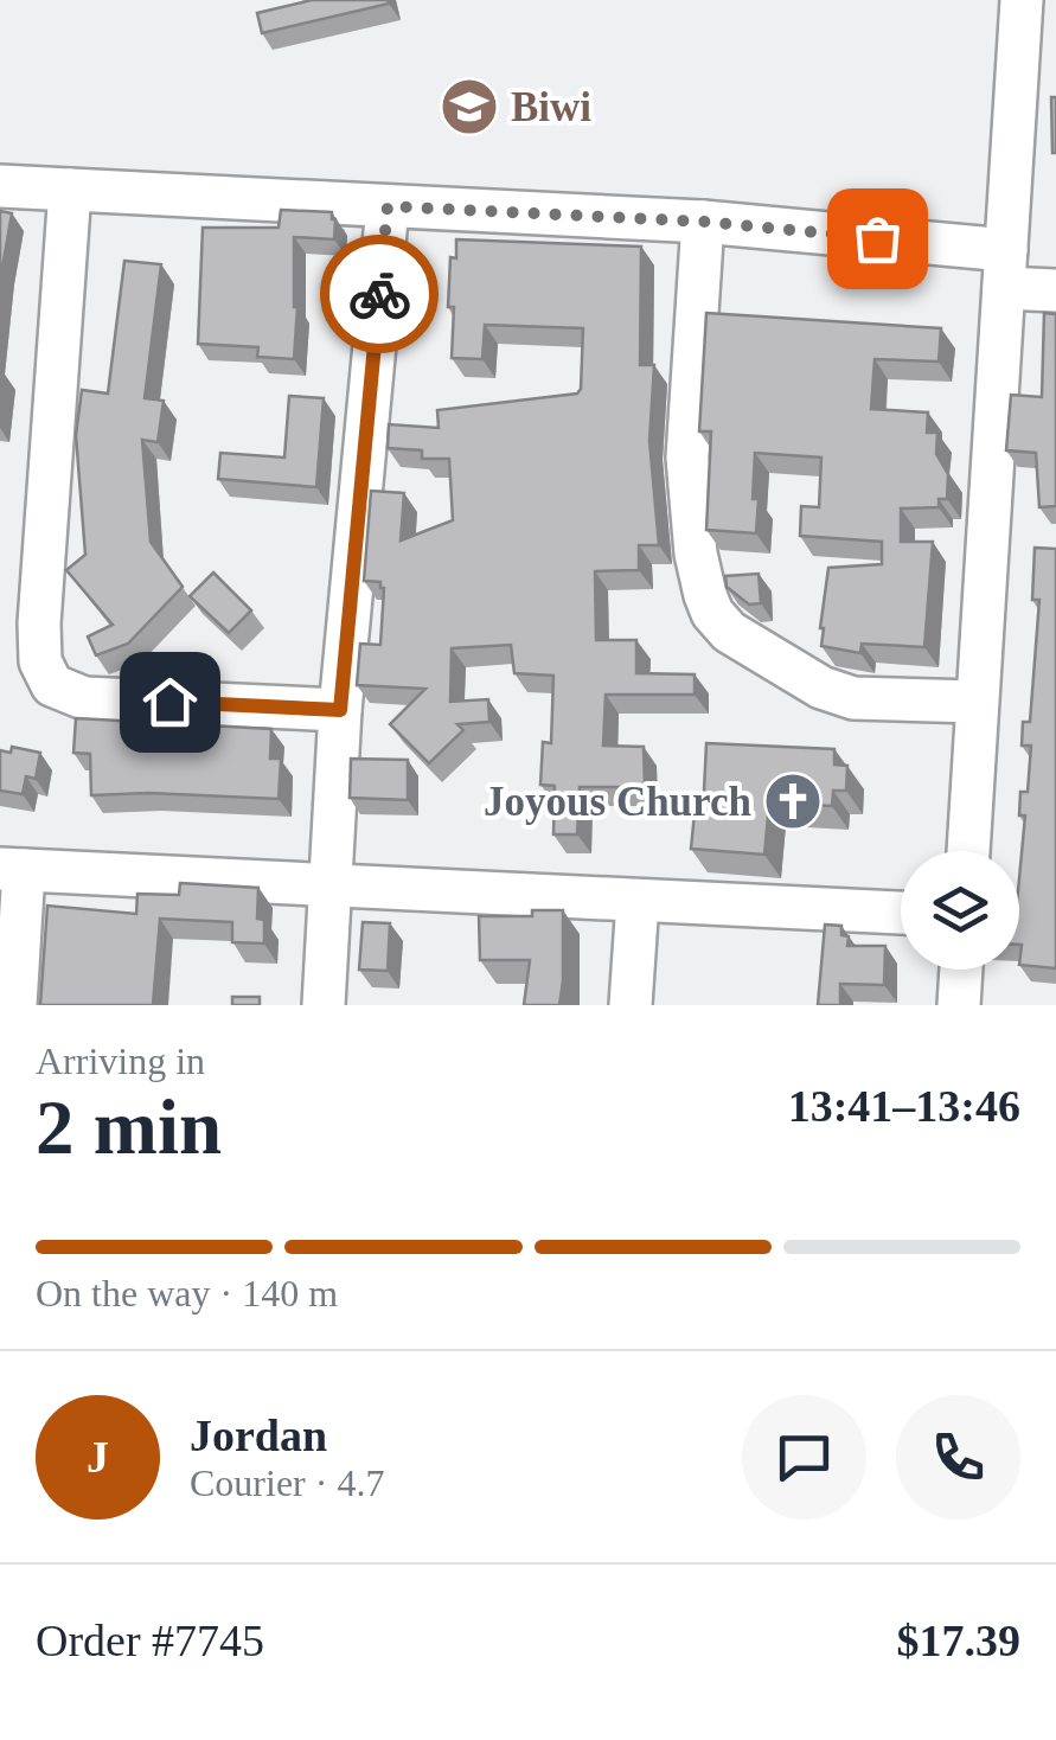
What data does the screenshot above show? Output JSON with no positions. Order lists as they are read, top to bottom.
{
  "places": {
    "school or university": ["Biwi"],
    "church": ["Joyous Church"]
  },
  "page": {
    "heading": ["2 min", "Arriving in", "13:41–13:46"],
    "panel": [
      "Jordan",
      "Courier · 4.7",
      "Order #7745",
      "$17.39"
    ],
    "bar": "On the way · 140 m",
    "round": "J"
  }
}
